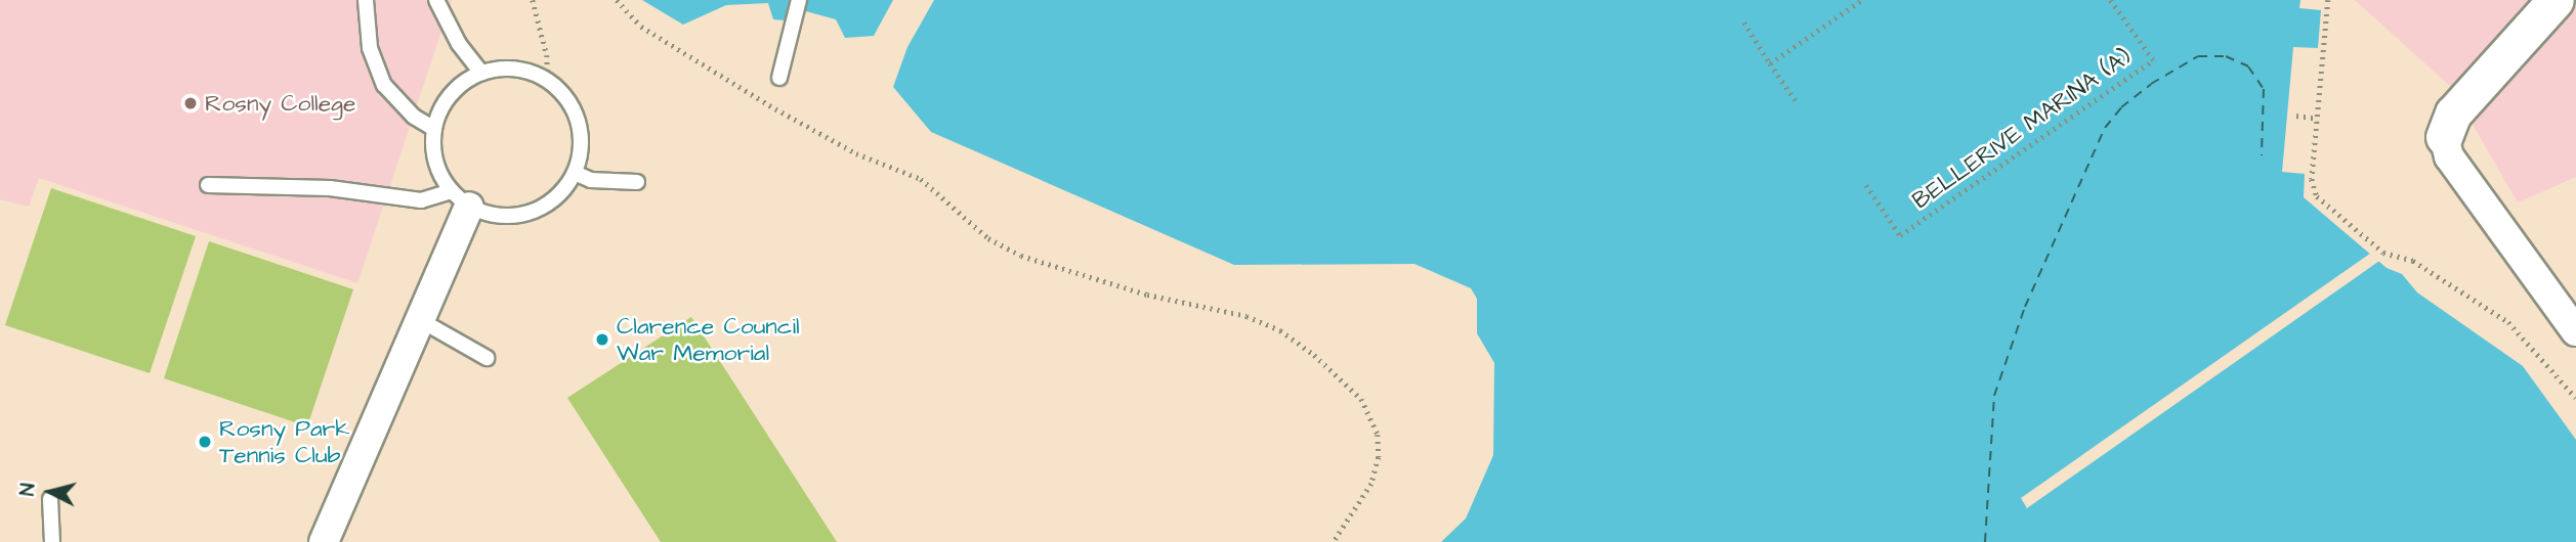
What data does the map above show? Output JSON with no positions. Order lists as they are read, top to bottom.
{
  "streets": {
    "path": ["BELLERIVE MARINA (A)"]
  },
  "places": ["Rosny College", "Clarence Council War Memorial", "Rosny Park Tennis Club"],
  "north": "left"
}
